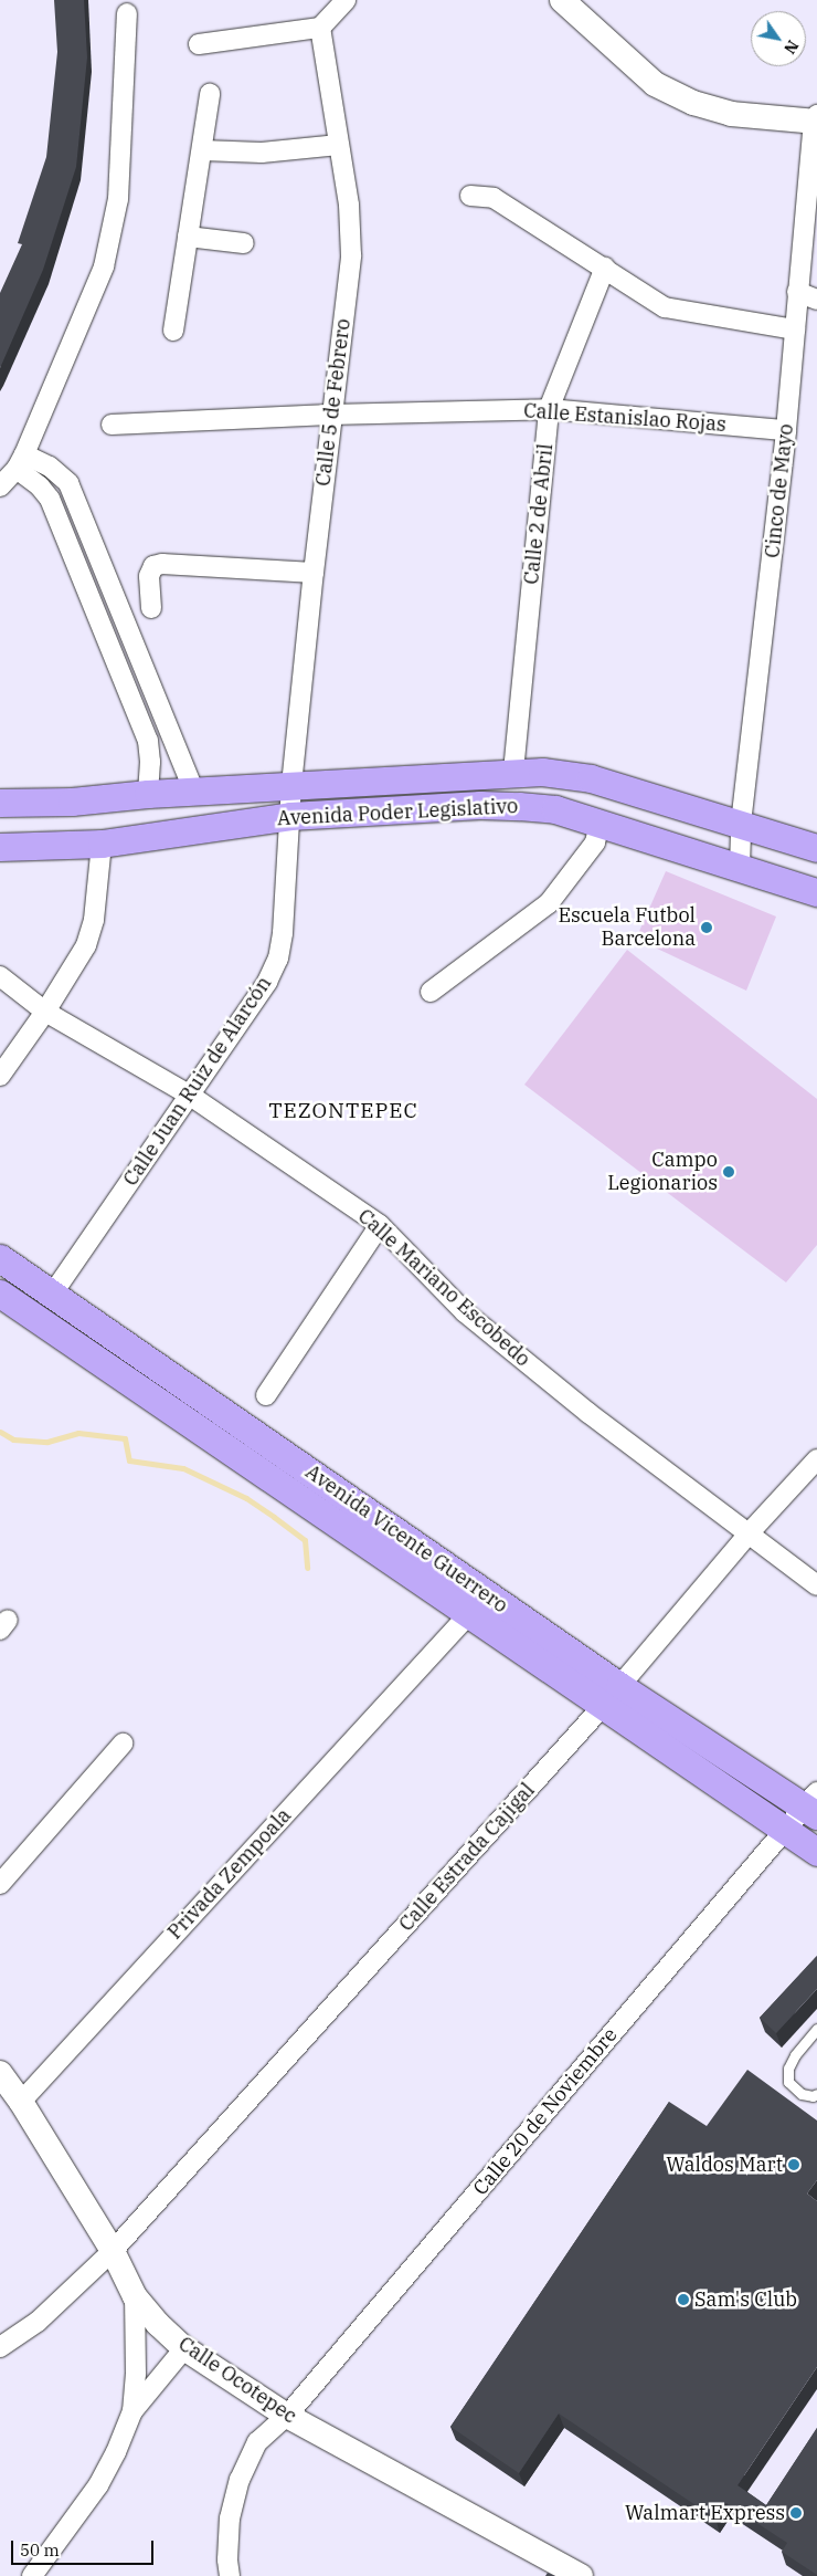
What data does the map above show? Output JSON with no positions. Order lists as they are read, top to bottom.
{
  "streets": {
    "main road": ["Avenida Poder Legislativo", "Avenida Vicente Guerrero"],
    "street": [
      "Calle 5 de Febrero",
      "Calle Estanislao Rojas",
      "Cinco de Mayo",
      "Calle 2 de Abril",
      "Calle Juan Ruiz de Alarcón",
      "Calle Mariano Escobedo",
      "Calle Estrada Cajigal",
      "Privada Zempoala",
      "Calle 20 de Noviembre",
      "Calle Ocotepec"
    ]
  },
  "crossings": [
    ["Calle 5 de Febrero", "Calle Estanislao Rojas"],
    ["Calle 5 de Febrero", "Avenida Poder Legislativo"],
    ["Calle 5 de Febrero", "Calle Juan Ruiz de Alarcón"],
    ["Calle Estanislao Rojas", "Cinco de Mayo"],
    ["Calle Estanislao Rojas", "Calle 2 de Abril"],
    ["Cinco de Mayo", "Avenida Poder Legislativo"],
    ["Calle 2 de Abril", "Avenida Poder Legislativo"],
    ["Avenida Poder Legislativo", "Calle Juan Ruiz de Alarcón"],
    ["Calle Juan Ruiz de Alarcón", "Calle Mariano Escobedo"],
    ["Calle Juan Ruiz de Alarcón", "Avenida Vicente Guerrero"],
    ["Calle Mariano Escobedo", "Calle Estrada Cajigal"],
    ["Avenida Vicente Guerrero", "Calle Estrada Cajigal"],
    ["Avenida Vicente Guerrero", "Privada Zempoala"],
    ["Avenida Vicente Guerrero", "Calle 20 de Noviembre"],
    ["Calle Estrada Cajigal", "Calle Ocotepec"],
    ["Privada Zempoala", "Calle Ocotepec"],
    ["Calle 20 de Noviembre", "Calle Ocotepec"]
  ],
  "districts": ["TEZONTEPEC"],
  "places": [
    "Escuela Futbol Barcelona",
    "Campo Legionarios",
    "Waldos Mart",
    "Sam's Club",
    "Walmart Express"
  ],
  "scale_bar": "50 m",
  "north": "bottom right"
}
